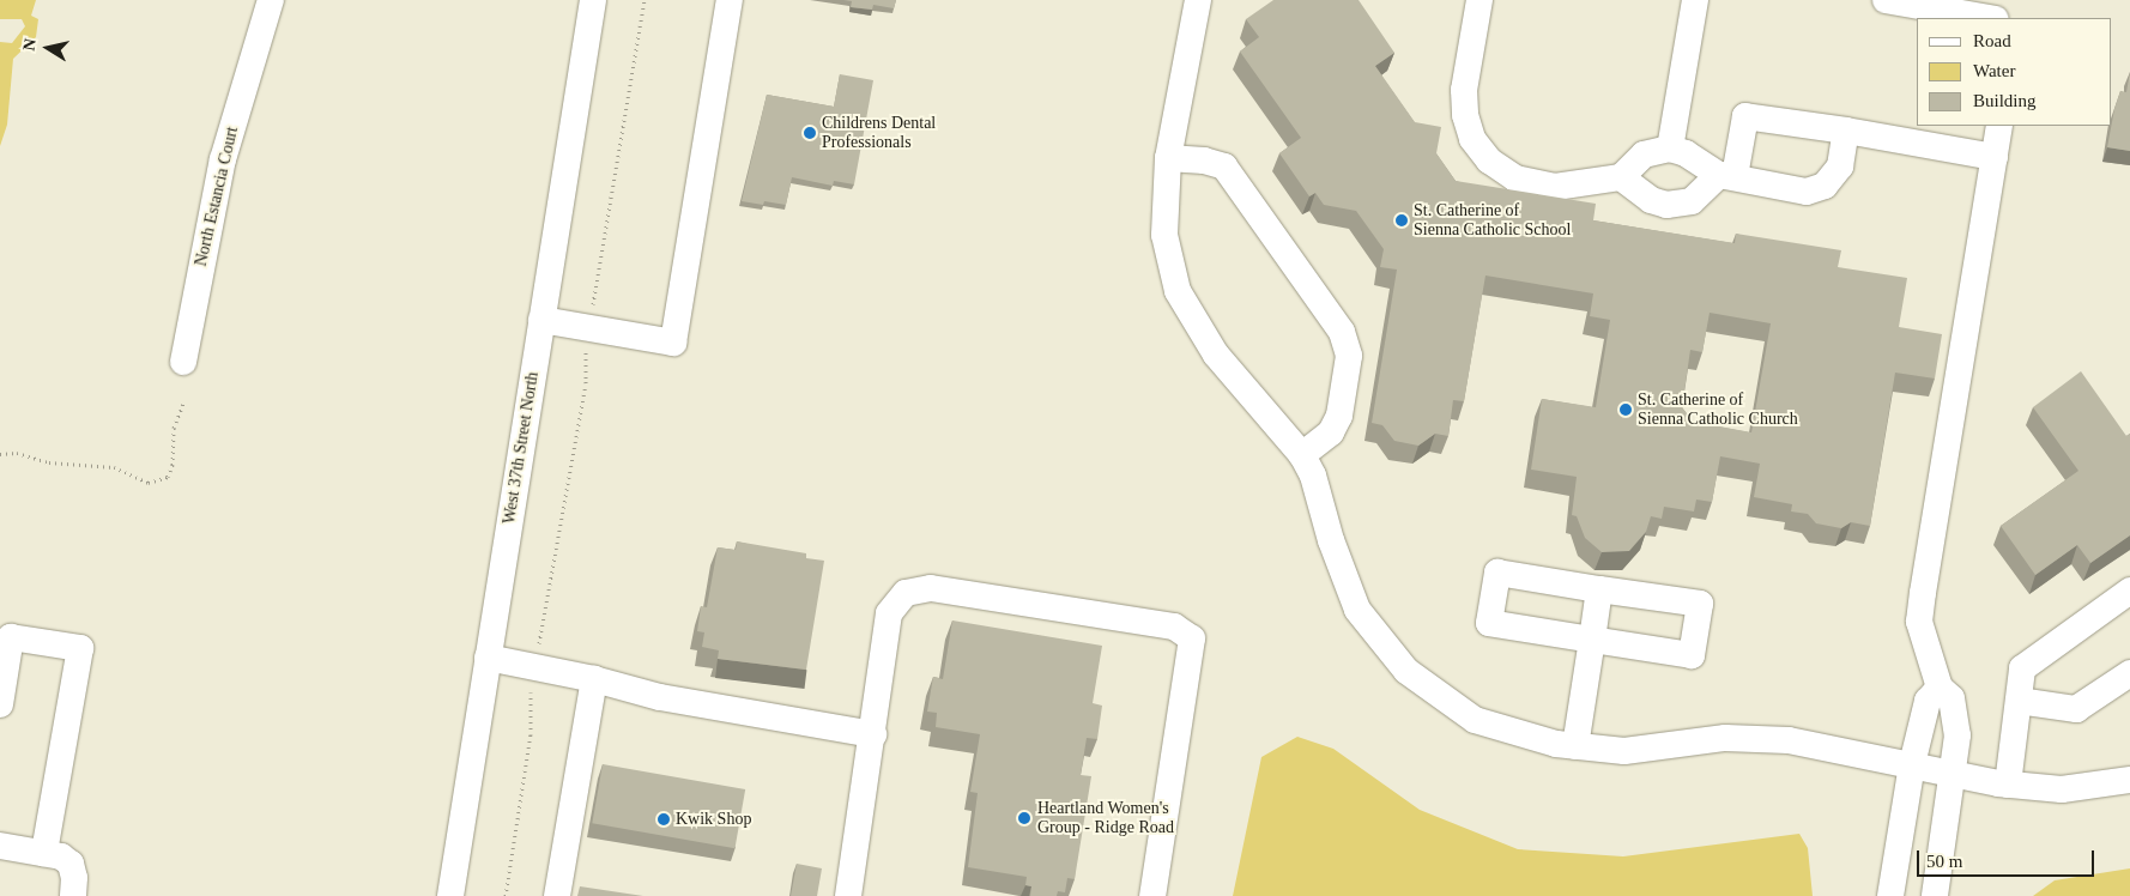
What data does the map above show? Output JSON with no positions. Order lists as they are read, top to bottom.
{
  "streets": {
    "street": ["North Estancia Court", "West 37th Street North"]
  },
  "places": [
    "Childrens Dental Professionals",
    "St. Catherine of Sienna Catholic School",
    "St. Catherine of Sienna Catholic Church",
    "Heartland Women's Group - Ridge Road",
    "Kwik Shop"
  ],
  "legend": ["Road", "Water", "Building"],
  "scale_bar": "50 m",
  "north": "left"
}
